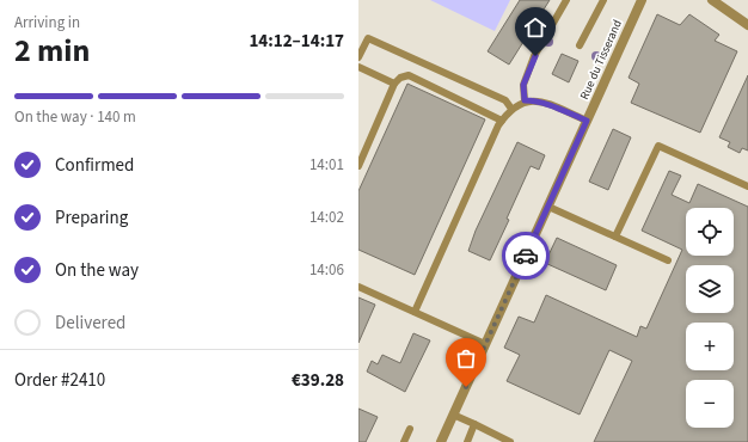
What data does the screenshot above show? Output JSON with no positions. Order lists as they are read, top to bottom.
{
  "streets": {
    "street": ["Rue du Tisserand"]
  },
  "page": {
    "heading": ["2 min", "Arriving in", "14:12–14:17"],
    "panel": ["Order #2410", "€39.28"],
    "bar": "On the way · 140 m",
    "list": [
      ["Confirmed", "14:01"],
      ["Preparing", "14:02"],
      ["On the way", "14:06"],
      "Delivered"
    ],
    "map_buttons": ["+", "−"]
  }
}
